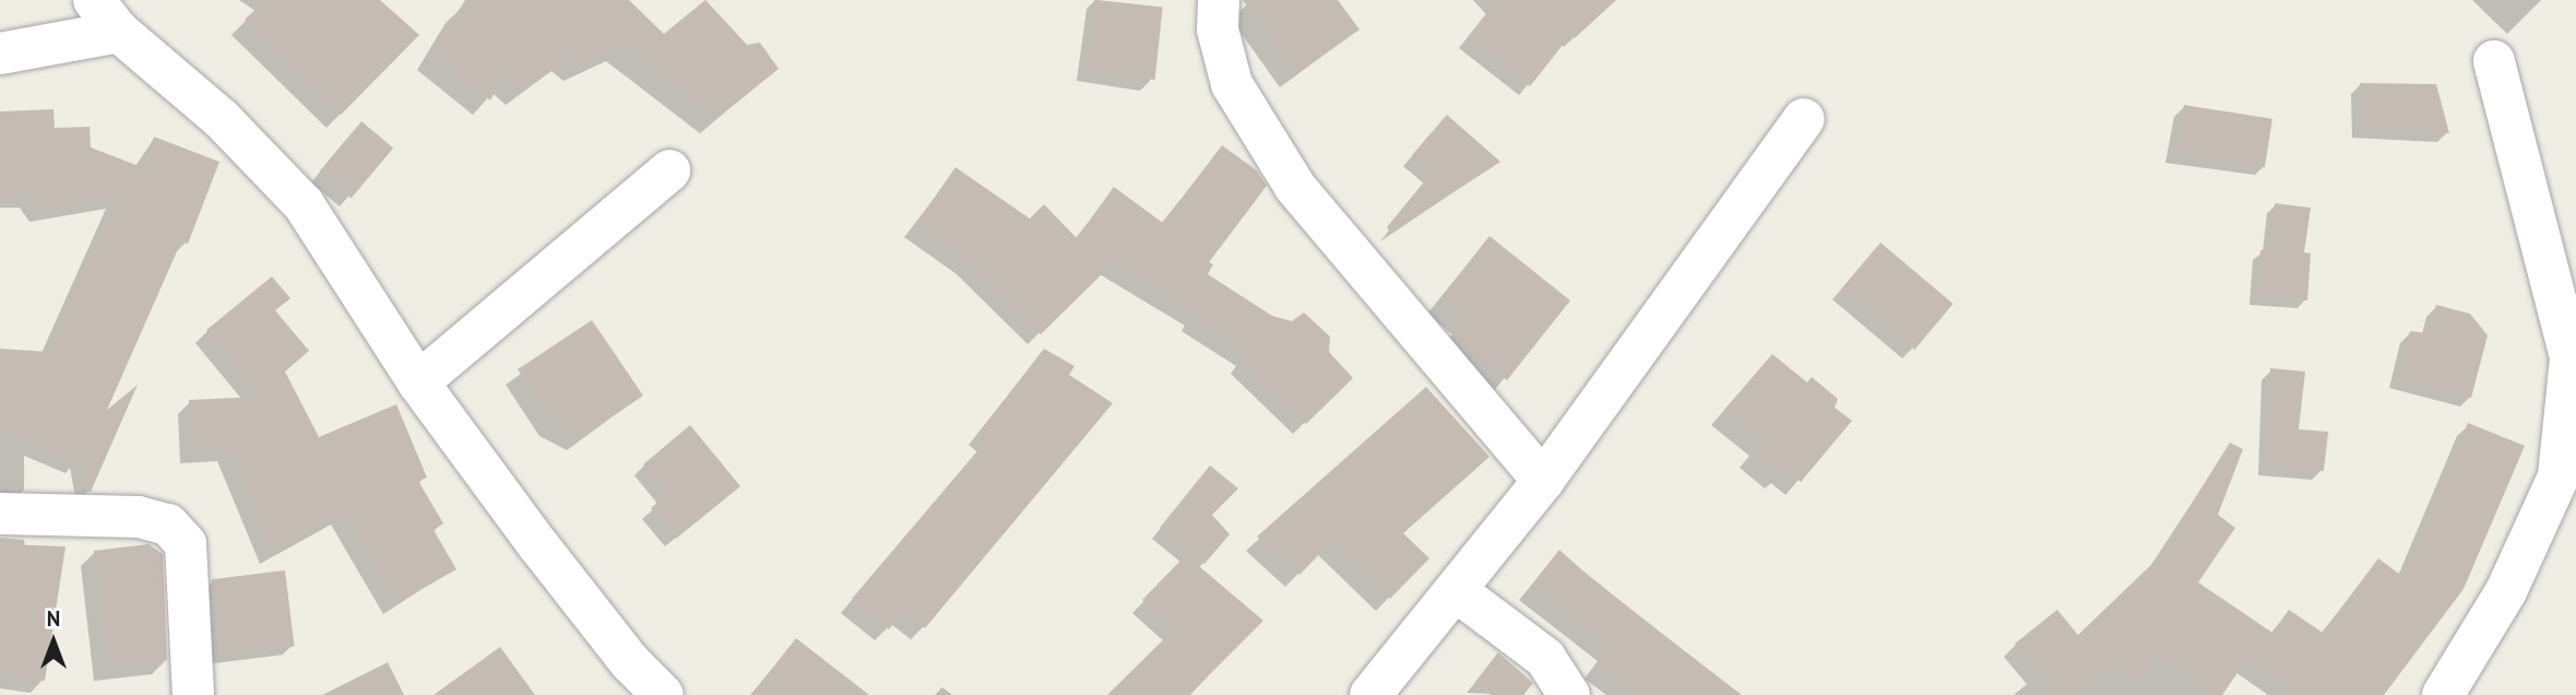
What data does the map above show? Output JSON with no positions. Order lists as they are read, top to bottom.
{
  "north": "top"
}
